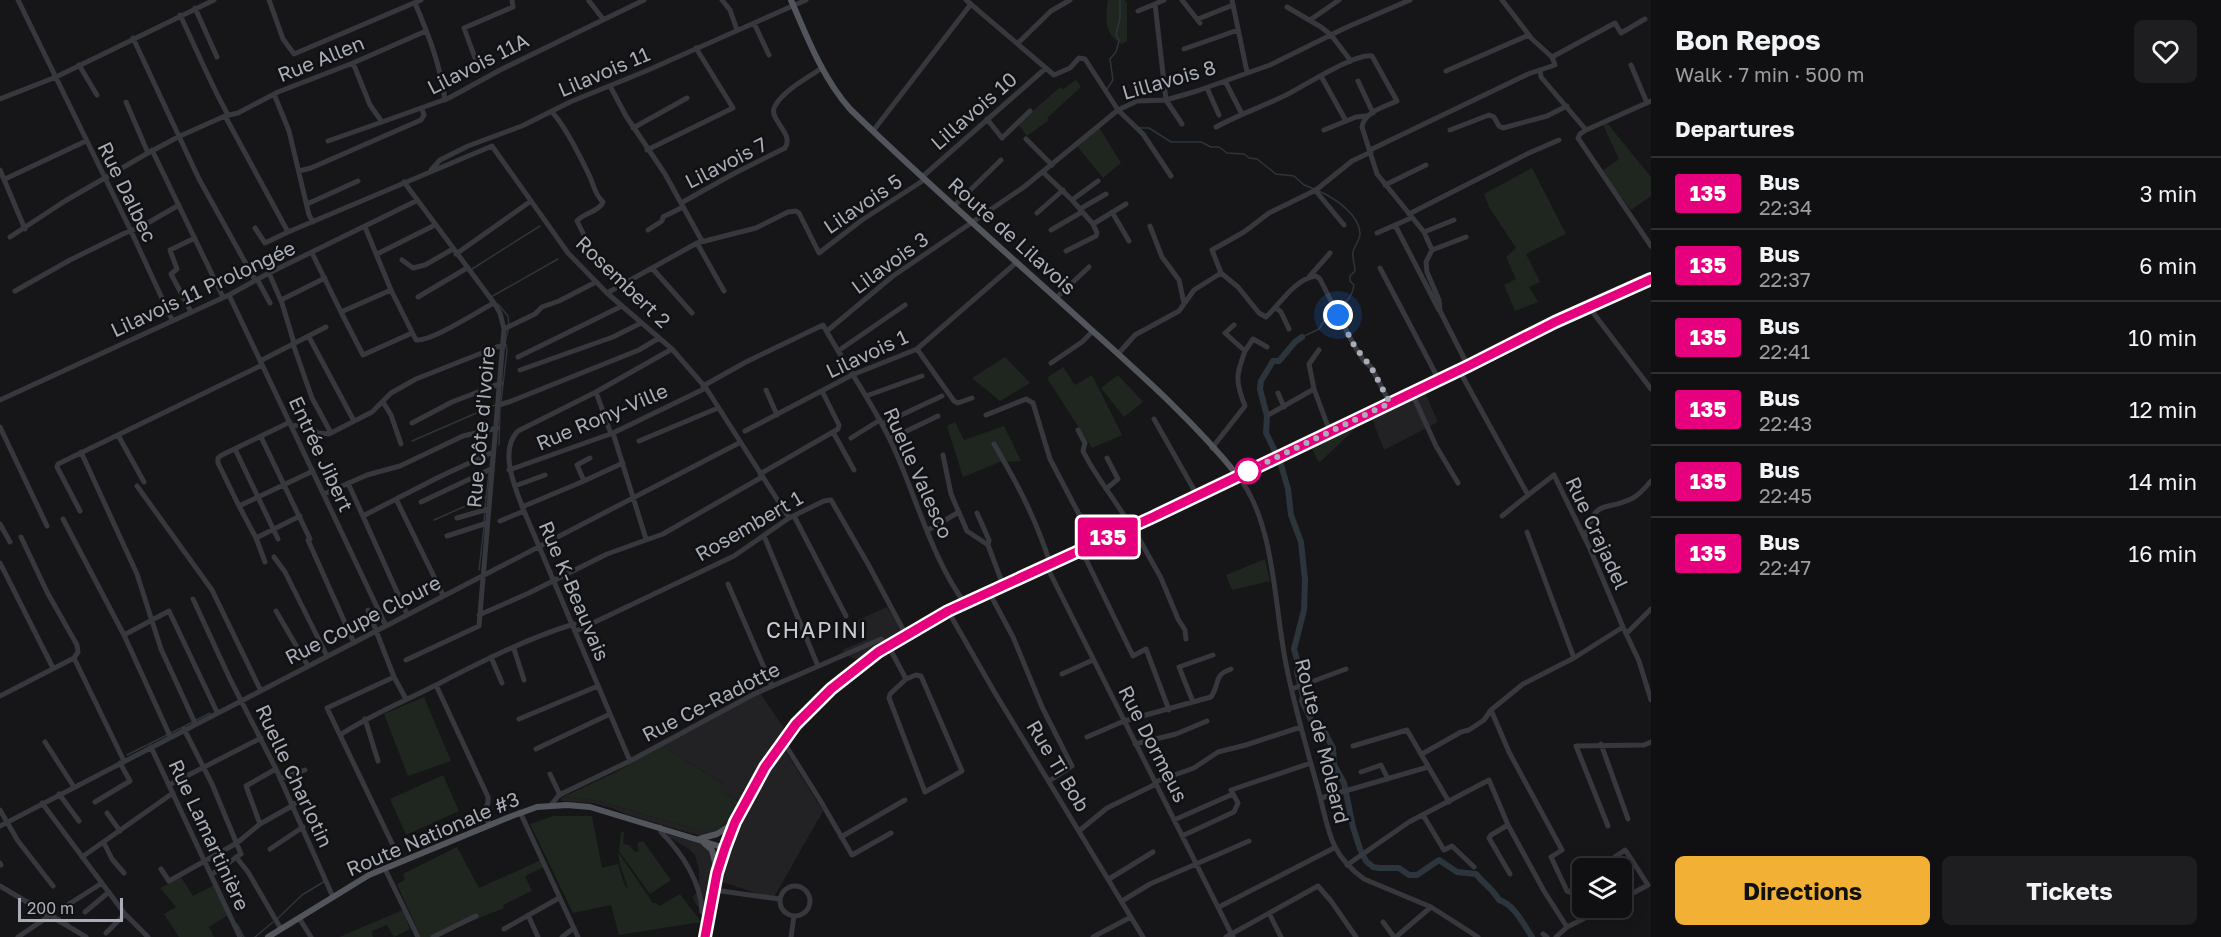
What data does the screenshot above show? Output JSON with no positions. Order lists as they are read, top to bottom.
{
  "streets": {
    "main road": ["Route de Lilavois", "Route Nationale #3"],
    "street": [
      "Rue Allen",
      "Lilavois 11A",
      "Lilavois 11",
      "Lillavois 8",
      "Lillavois 10",
      "Lilavois 7",
      "Rue Dalbec",
      "Lilavois 5",
      "Lilavois 3",
      "Rosembert 2",
      "Lilavois 11 Prolongée",
      "Lilavois 1",
      "Rue Rony-Ville",
      "Rue Côte d'Ivoire",
      "Entrée Jibert",
      "Ruelle Valesco",
      "Rosembert 1",
      "Rue Crajadel",
      "Rue K-Beauvais",
      "Rue Coupe Cloure",
      "Rue Ce-Radotte",
      "Route de Moleard",
      "Rue Dormeus",
      "Rue Ti Bob",
      "Ruelle Charlotin",
      "Rue Lamartinière"
    ]
  },
  "crossings": [
    ["Rue Allen", "Rue Dalbec"],
    ["Rue Allen", "Entrée Jibert"],
    ["Lilavois 11", "Route de Lilavois"],
    ["Lilavois 11", "Rosembert 2"],
    ["Lillavois 8", "Route de Lilavois"],
    ["Lillavois 8", "Lilavois 3"],
    ["Lillavois 10", "Lilavois 5"],
    ["Lillavois 10", "Route de Lilavois"],
    ["Lilavois 7", "Route de Lilavois"],
    ["Rue Dalbec", "Lilavois 11 Prolongée"],
    ["Lilavois 5", "Route de Lilavois"],
    ["Route de Lilavois", "Lilavois 3"],
    ["Route de Lilavois", "Lilavois 1"],
    ["Route de Lilavois", "Route de Moleard"],
    ["Lilavois 3", "Ruelle Valesco"],
    ["Rosembert 2", "Rue Rony-Ville"],
    ["Rosembert 2", "Rosembert 1"],
    ["Rosembert 2", "Rue Coupe Cloure"],
    ["Lilavois 11 Prolongée", "Rue Côte d'Ivoire"],
    ["Lilavois 11 Prolongée", "Entrée Jibert"],
    ["Lilavois 1", "Ruelle Valesco"],
    ["Rue Rony-Ville", "Ruelle Valesco"],
    ["Rue Rony-Ville", "Rue K-Beauvais"],
    ["Rue Côte d'Ivoire", "Rue Coupe Cloure"],
    ["Entrée Jibert", "Rue Coupe Cloure"],
    ["Rosembert 1", "Rue K-Beauvais"],
    ["Rue K-Beauvais", "Rue Coupe Cloure"],
    ["Rue K-Beauvais", "Rue Ce-Radotte"],
    ["Rue Coupe Cloure", "Ruelle Charlotin"],
    ["Rue Coupe Cloure", "Rue Lamartinière"],
    ["Rue Ce-Radotte", "Route Nationale #3"],
    ["Ruelle Charlotin", "Route Nationale #3"]
  ],
  "districts": ["CHAPINI"],
  "lines": ["bus line 135"],
  "scale_bar": "200 m",
  "page": {
    "on_map": "135",
    "heading": [
      ["Bon Repos", "Walk · 7 min · 500 m"],
      "Departures"
    ],
    "list": [
      {
        "mark": "135",
        "name": "Bus",
        "note": "22:34",
        "value": "3 min"
      },
      {
        "mark": "135",
        "name": "Bus",
        "note": "22:37",
        "value": "6 min"
      },
      {
        "mark": "135",
        "name": "Bus",
        "note": "22:41",
        "value": "10 min"
      },
      {
        "mark": "135",
        "name": "Bus",
        "note": "22:43",
        "value": "12 min"
      },
      {
        "mark": "135",
        "name": "Bus",
        "note": "22:45",
        "value": "14 min"
      },
      {
        "mark": "135",
        "name": "Bus",
        "note": "22:47",
        "value": "16 min"
      }
    ],
    "buttons": ["Directions", "Tickets"],
    "scale": "200 m"
  }
}
